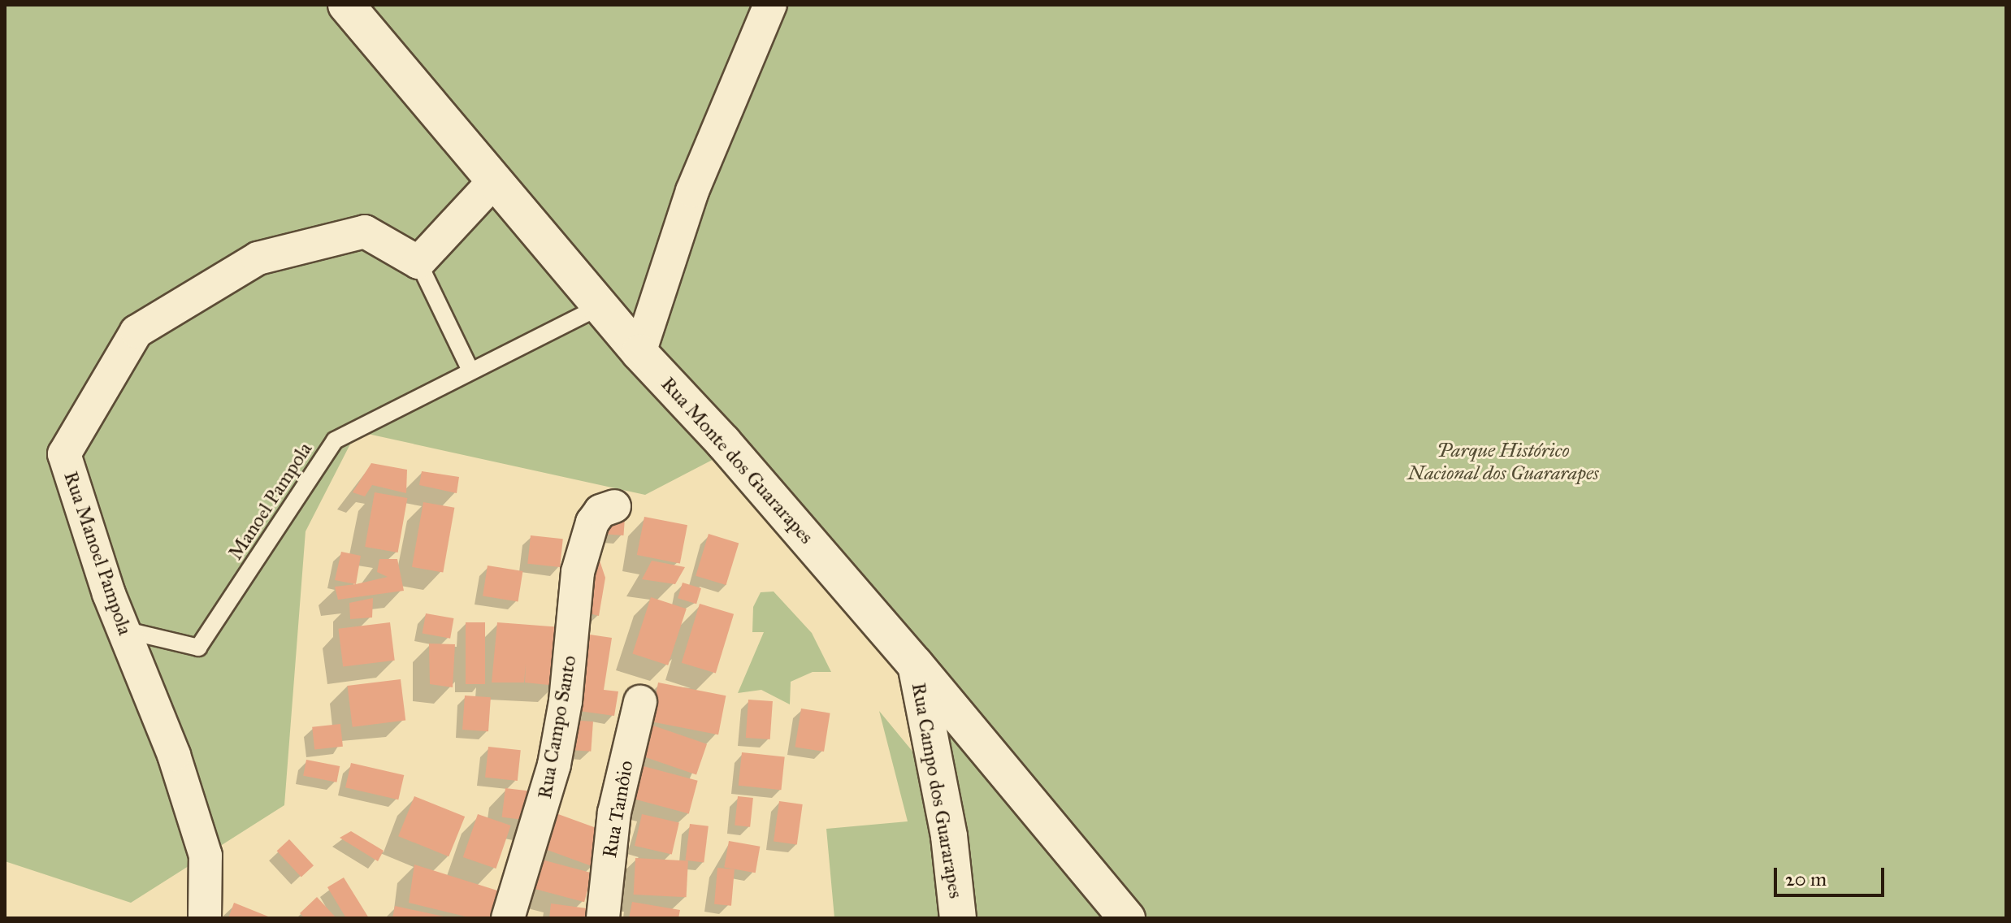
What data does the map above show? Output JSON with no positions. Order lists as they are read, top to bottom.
{
  "streets": {
    "main road": ["Rua Monte dos Guararapes", "Rua Campo dos Guararapes"],
    "street": ["Rua Manoel Pampola", "Rua Campo Santo", "Rua Tamôio"],
    "lane": ["Manoel Pampola"]
  },
  "crossings": [
    ["Rua Monte dos Guararapes", "Manoel Pampola"],
    ["Rua Monte dos Guararapes", "Rua Campo dos Guararapes"],
    ["Manoel Pampola", "Rua Manoel Pampola"]
  ],
  "parks": ["Parque Histórico Nacional dos Guararapes"],
  "scale_bar": "20 m"
}
